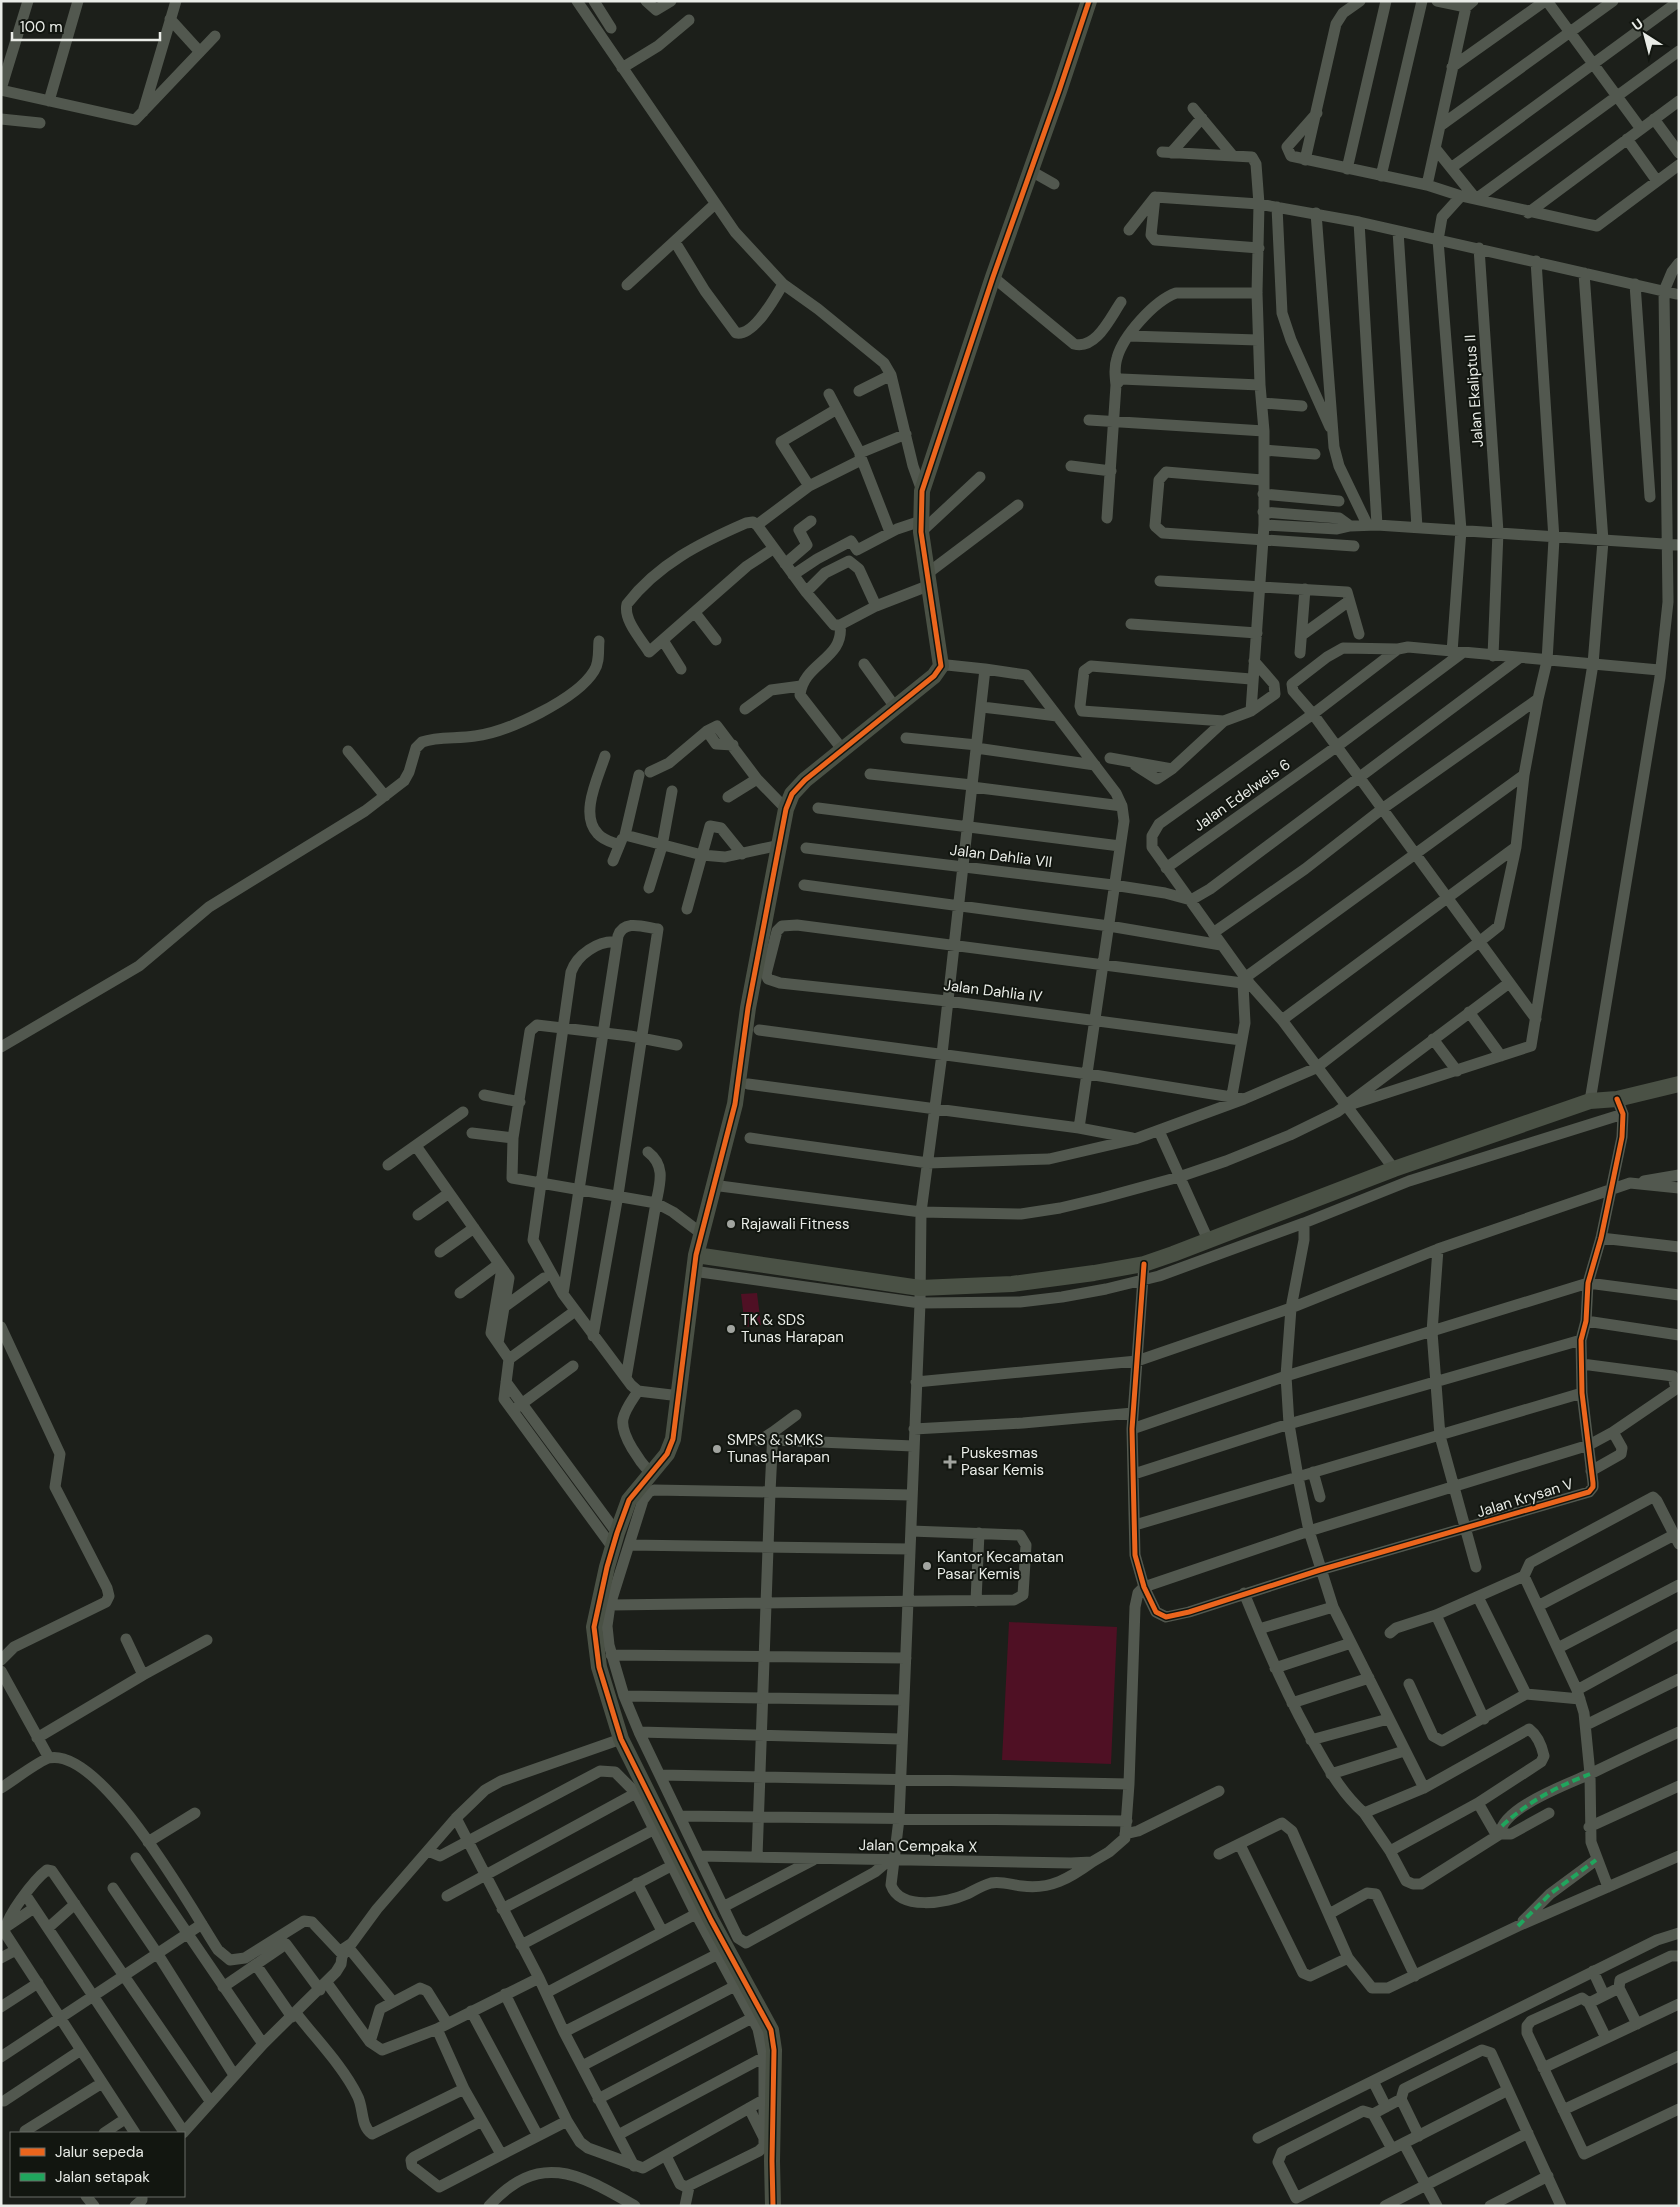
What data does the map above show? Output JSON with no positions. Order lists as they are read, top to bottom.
{
  "streets": {
    "street": [
      "Jalan Ekaliptus II",
      "Jalan Edelweis 6",
      "Jalan Dahlia VII",
      "Jalan Dahlia IV",
      "Jalan Krysan V",
      "Jalan Cempaka X"
    ]
  },
  "places": {
    "other": [
      "Rajawali Fitness",
      "TK & SDS Tunas Harapan",
      "SMPS & SMKS Tunas Harapan",
      "Kantor Kecamatan Pasar Kemis"
    ],
    "health": ["Puskesmas Pasar Kemis"]
  },
  "legend": ["Jalur sepeda", "Jalan setapak"],
  "scale_bar": "100 m",
  "north": "top left"
}
